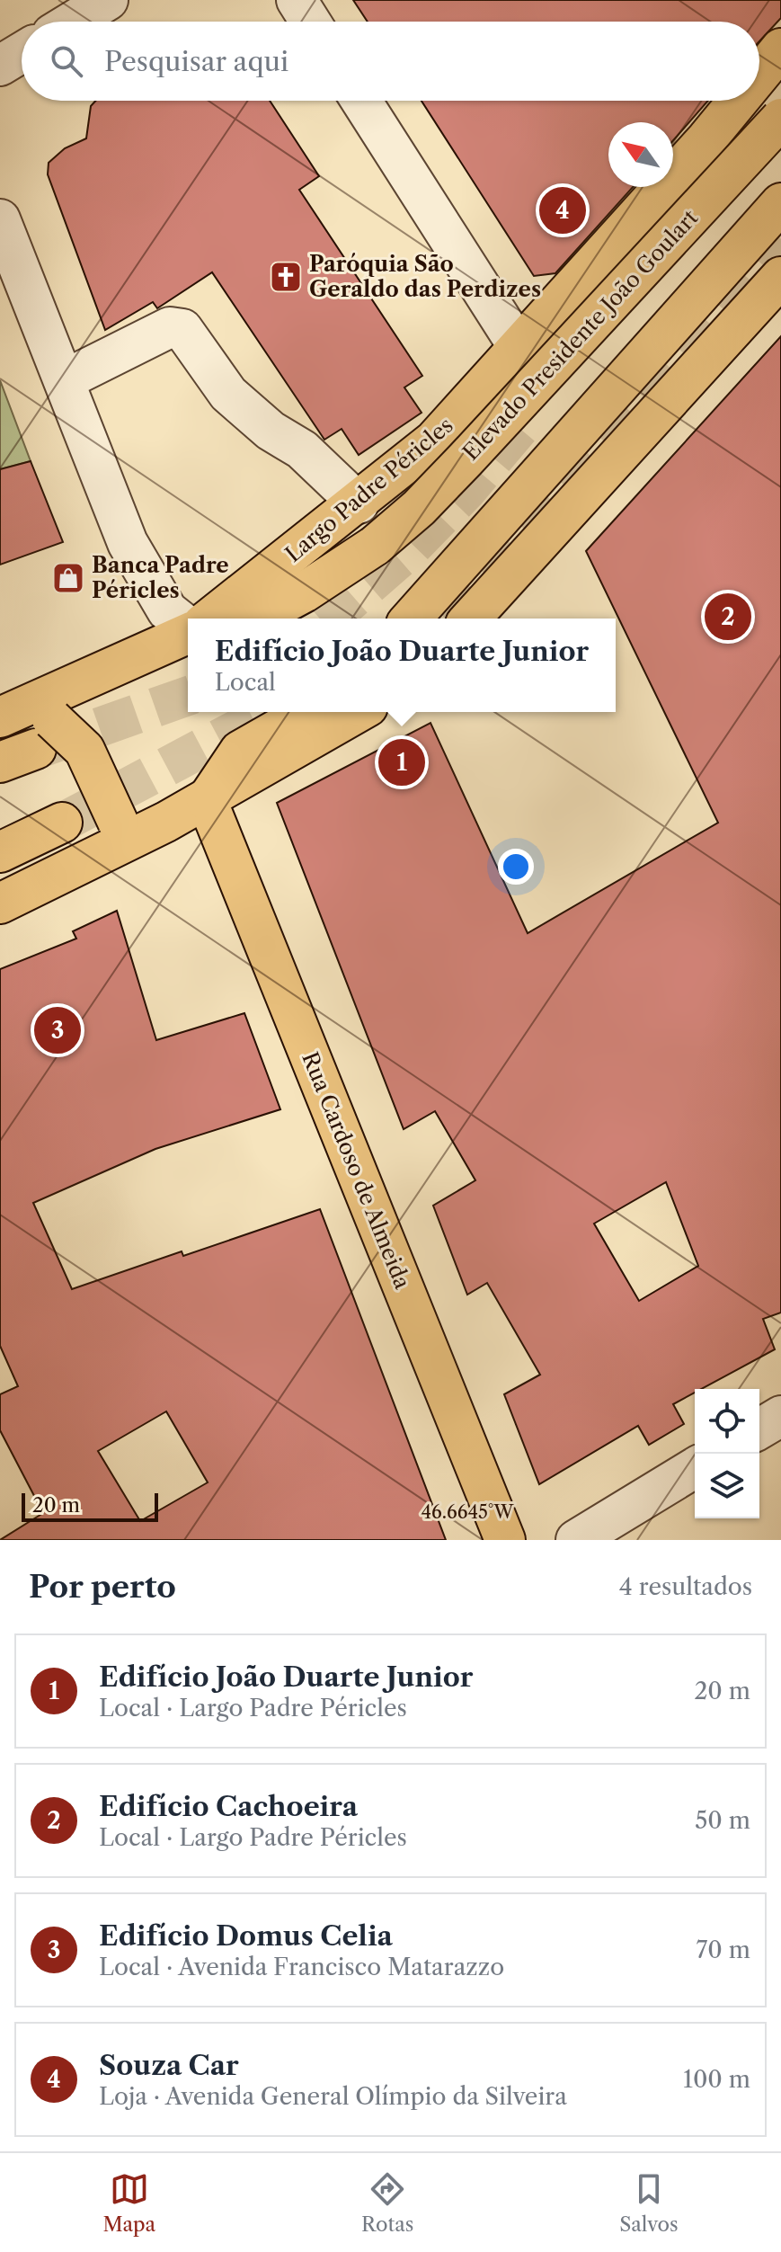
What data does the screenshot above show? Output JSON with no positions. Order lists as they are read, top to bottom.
{
  "streets": {
    "main road": ["Elevado Presidente João Goulart", "Largo Padre Péricles", "Rua Cardoso de Almeida"]
  },
  "places": {
    "church": ["Paróquia São Geraldo das Perdizes"],
    "shop": ["Banca Padre Péricles"]
  },
  "scale_bar": "20 m",
  "north": "top left",
  "page": {
    "search": "Pesquisar aqui",
    "pins": [
      "4",
      "2",
      "1",
      "3"
    ],
    "popup": ["Edifício João Duarte Junior", "Local"],
    "scale": "20 m",
    "heading": ["Por perto", "4 resultados"],
    "list": [
      {
        "mark": "1",
        "name": "Edifício João Duarte Junior",
        "note": "Local · Largo Padre Péricles",
        "value": "20 m"
      },
      {
        "mark": "2",
        "name": "Edifício Cachoeira",
        "note": "Local · Largo Padre Péricles",
        "value": "50 m"
      },
      {
        "mark": "3",
        "name": "Edifício Domus Celia",
        "note": "Local · Avenida Francisco Matarazzo",
        "value": "70 m"
      },
      {
        "mark": "4",
        "name": "Souza Car",
        "note": "Loja · Avenida General Olímpio da Silveira",
        "value": "100 m"
      }
    ],
    "nav": ["Mapa", "Rotas", "Salvos"]
  },
  "coordinates": ["46.6645°W"]
}
